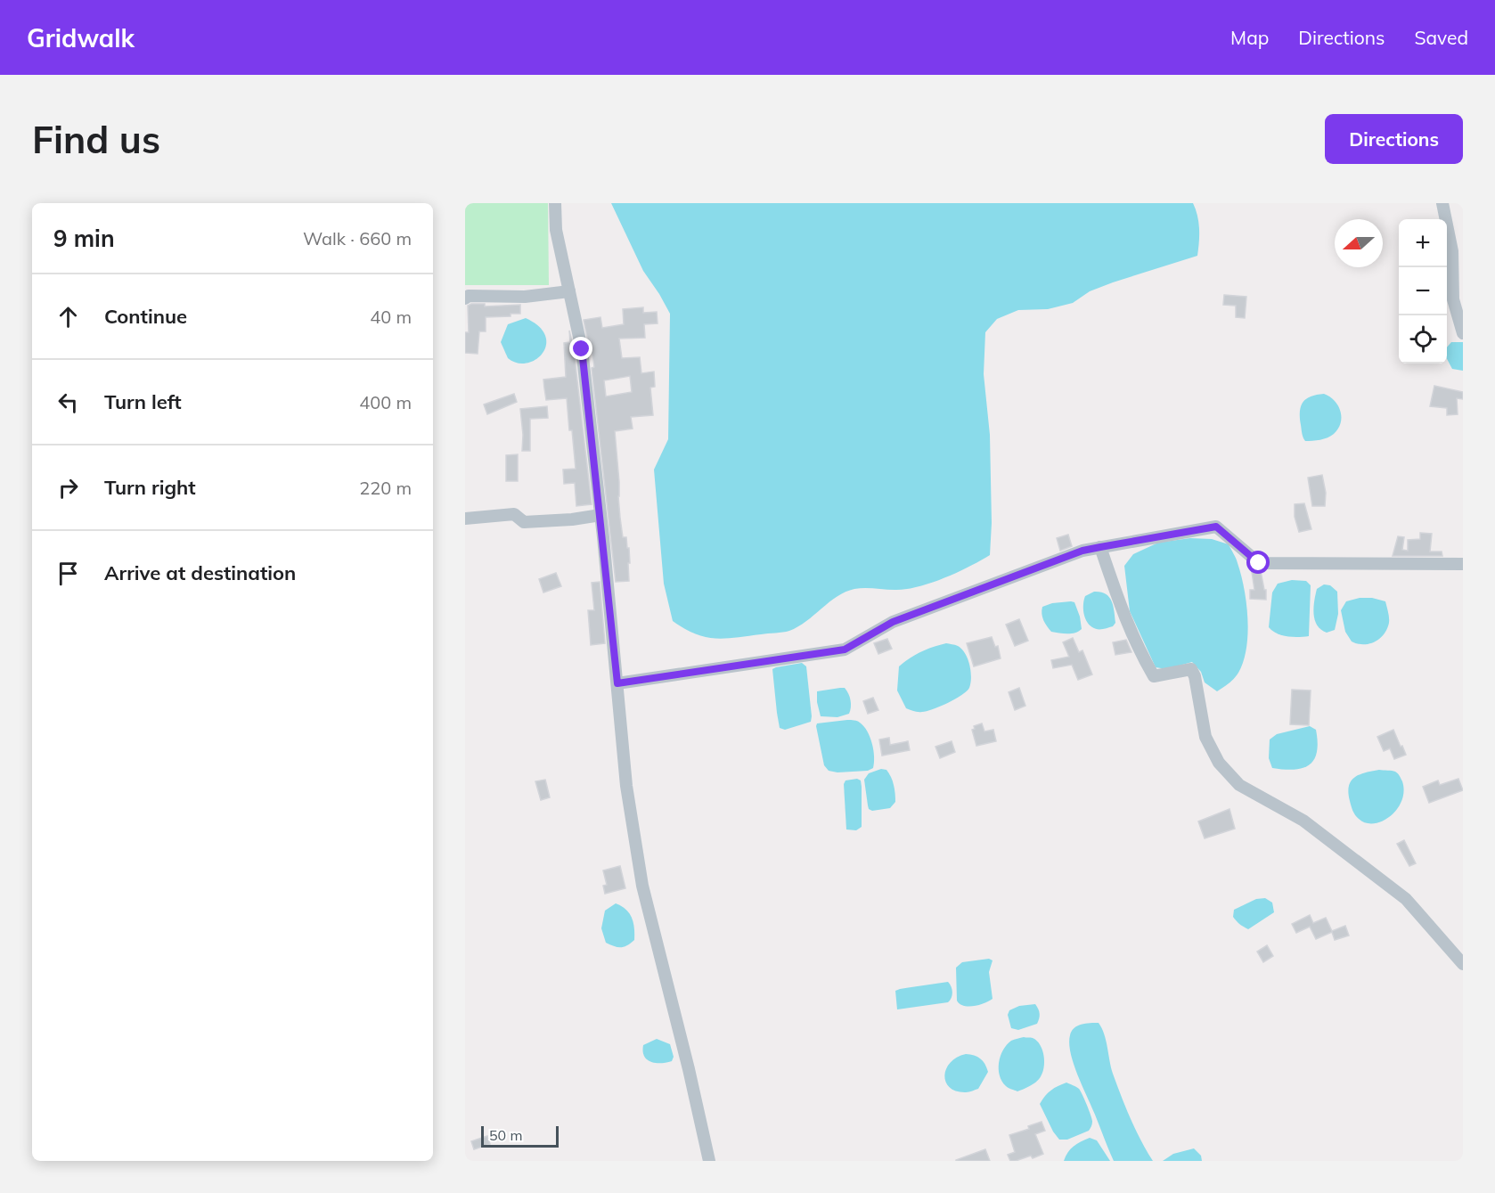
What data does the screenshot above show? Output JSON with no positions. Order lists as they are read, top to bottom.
{
  "scale_bar": "50 m",
  "north": "left",
  "page": {
    "header": "Gridwalk",
    "nav": ["Map", "Directions", "Saved"],
    "buttons": "Directions",
    "title": "Find us",
    "heading": ["9 min", "Walk · 660 m"],
    "map_buttons": ["+", "−"],
    "list": [
      ["Continue", "40 m"],
      ["Turn left", "400 m"],
      ["Turn right", "220 m"],
      "Arrive at destination"
    ],
    "scale": "50 m"
  }
}
